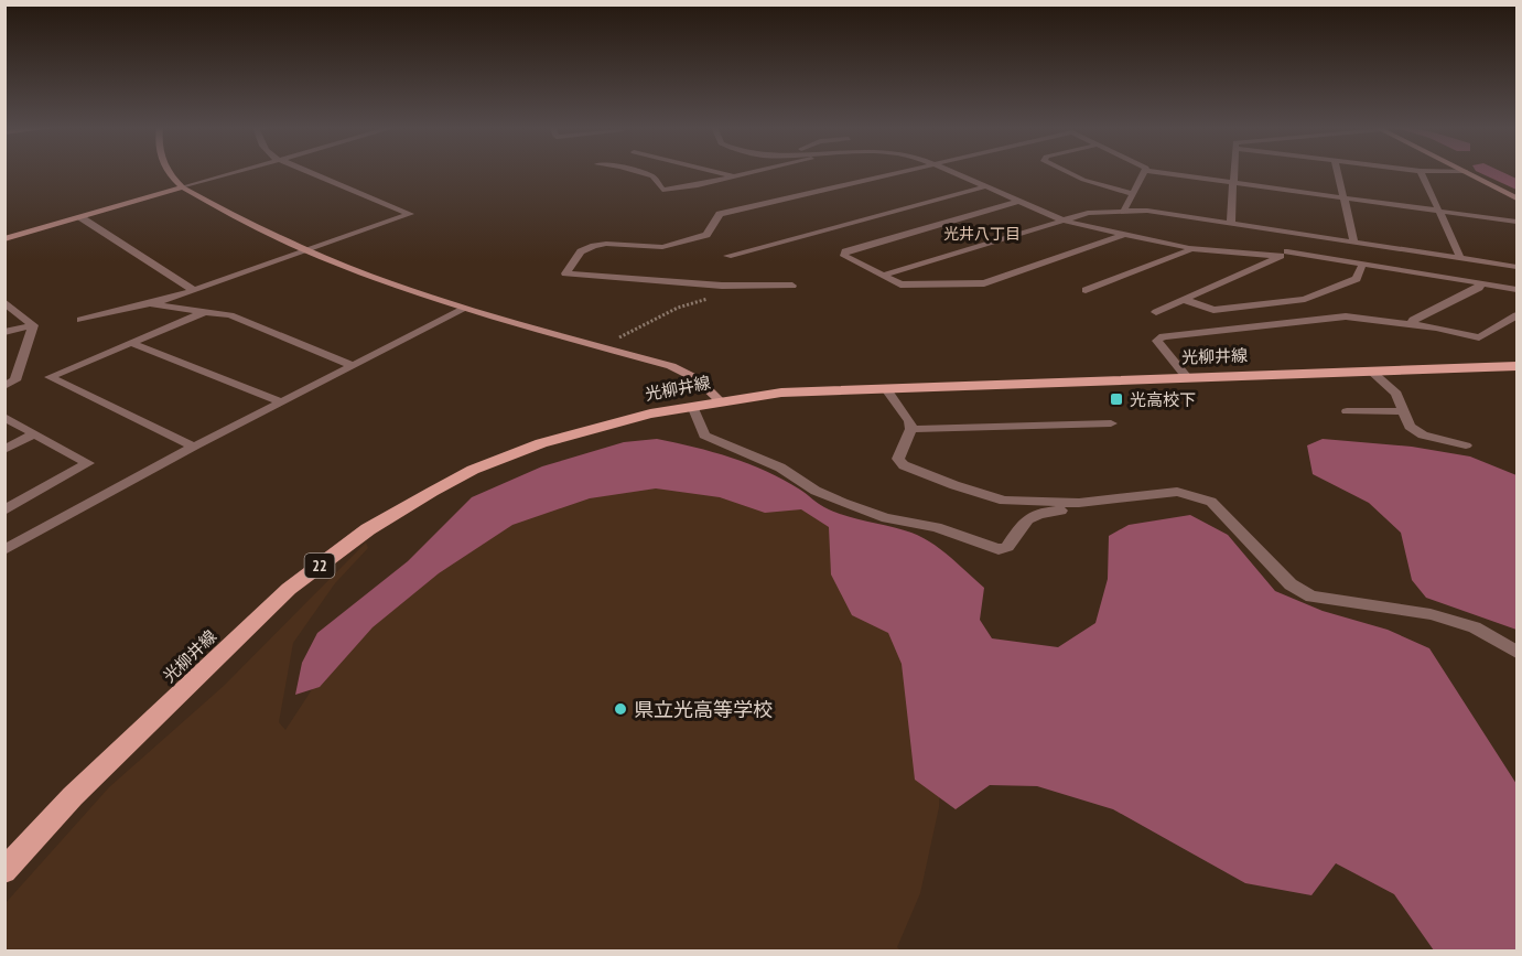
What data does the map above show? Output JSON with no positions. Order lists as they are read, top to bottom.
{
  "streets": {
    "main road": ["光柳井線", "22"]
  },
  "districts": ["光井八丁目"],
  "places": {
    "transit": ["光高校下"],
    "other": ["県立光高等学校"]
  }
}
